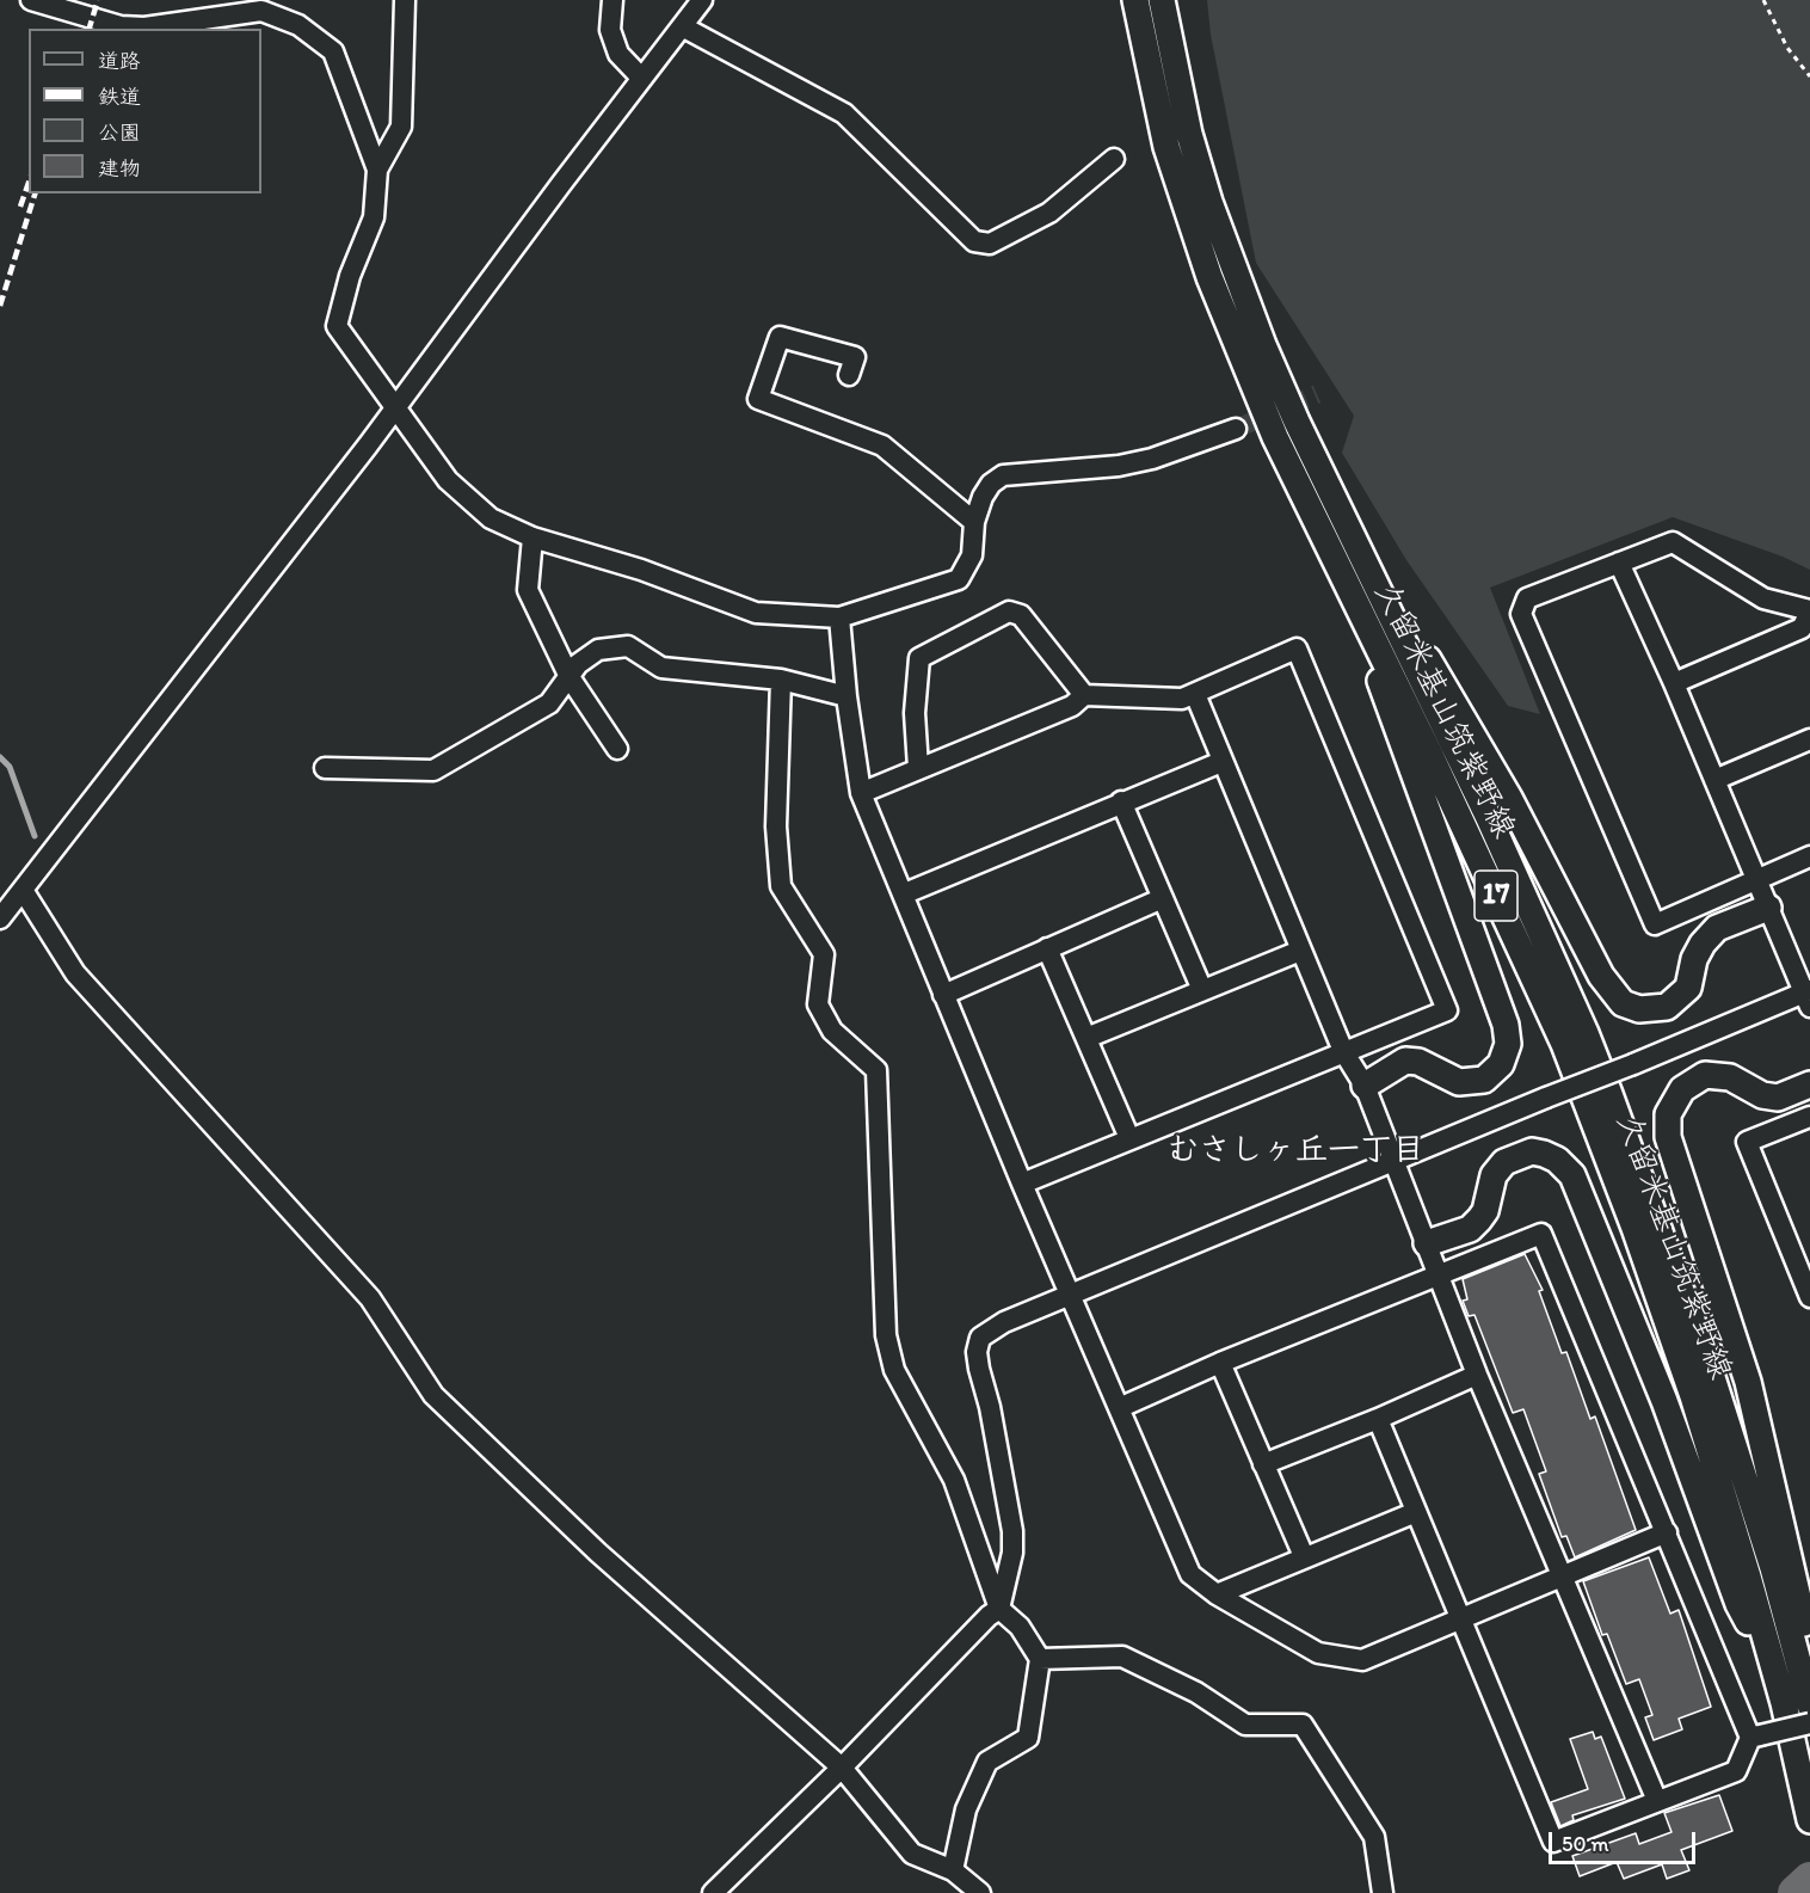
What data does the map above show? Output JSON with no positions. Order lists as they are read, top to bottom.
{
  "streets": {
    "main road": ["久留米基山筑紫野線", "17"]
  },
  "districts": ["むさしヶ丘一丁目"],
  "legend": [
    "道路",
    "鉄道",
    "公園",
    "建物"
  ],
  "scale_bar": "50 m"
}
